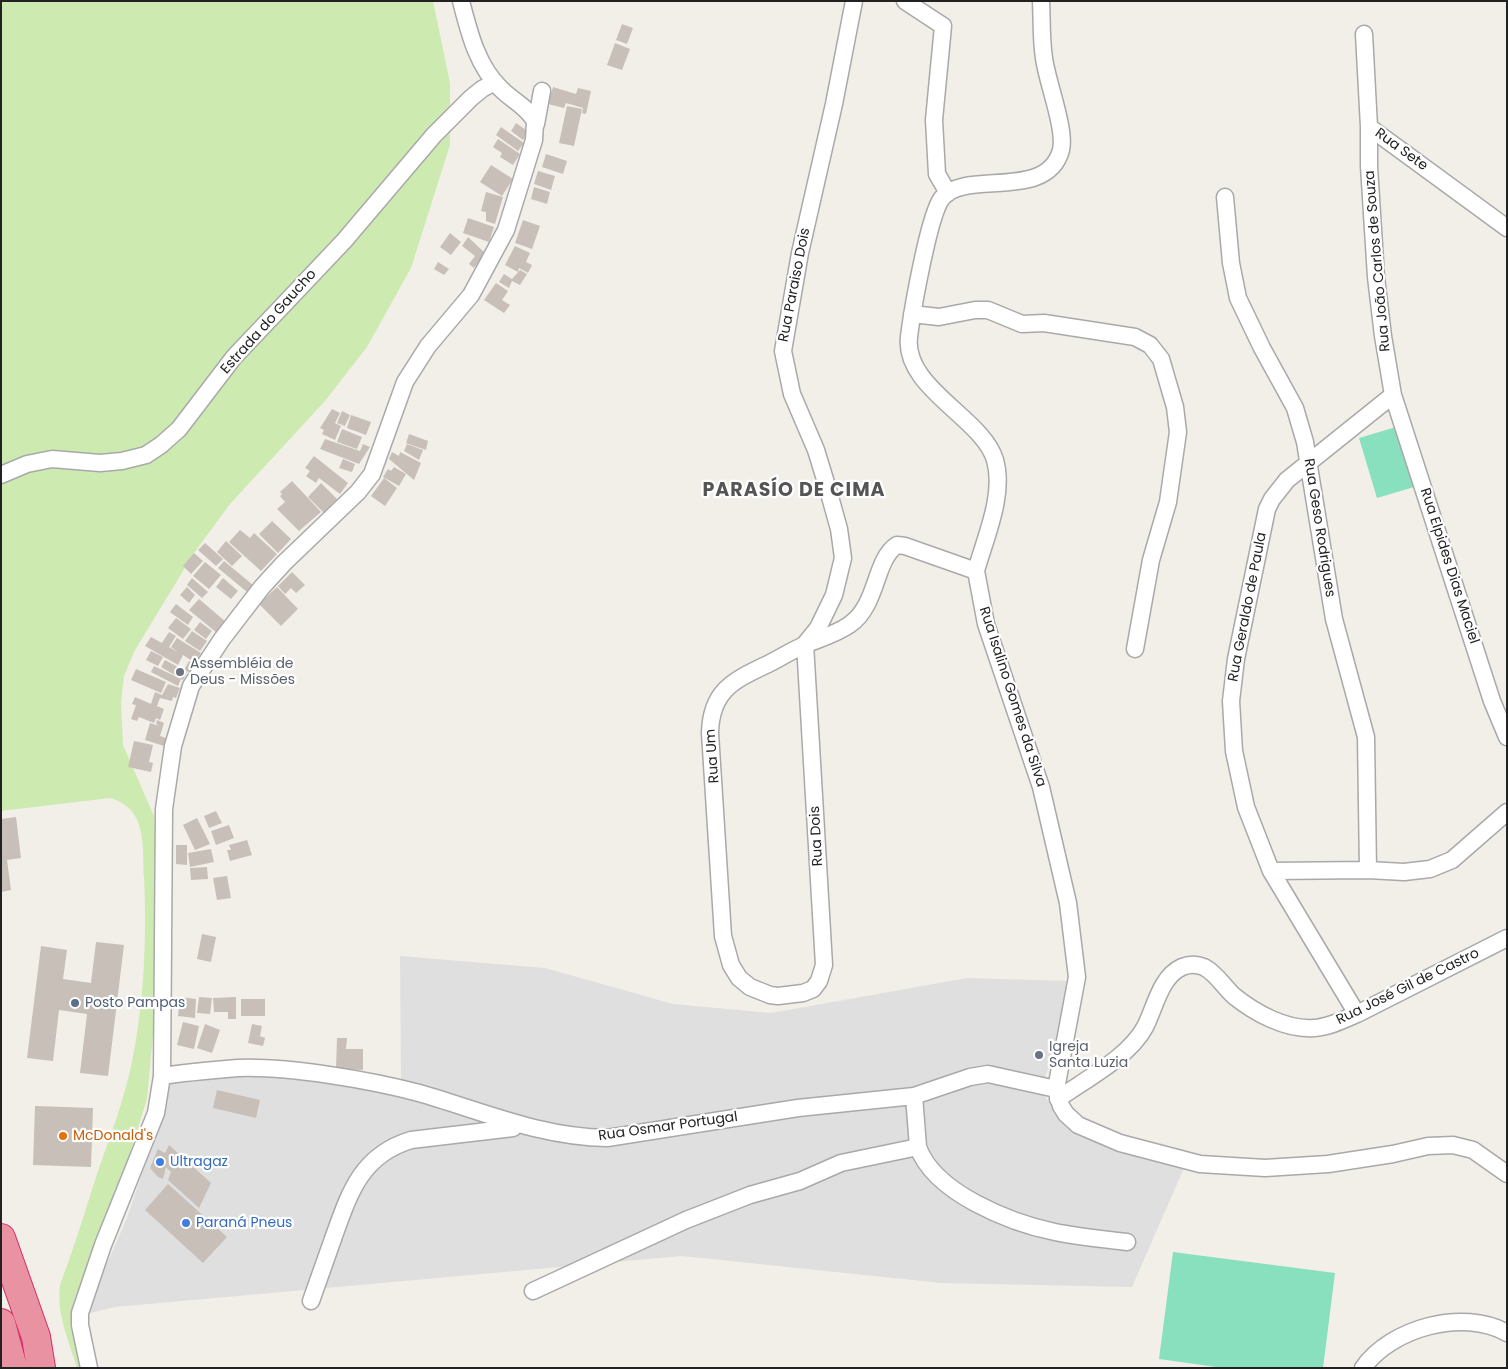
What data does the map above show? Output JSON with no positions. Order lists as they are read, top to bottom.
{
  "streets": {
    "street": [
      "Rua Sete",
      "Rua João Carlos de Souza",
      "Rua Paraiso Dois",
      "Estrada do Gaucho",
      "Rua Geso Rodrigues",
      "Rua Elpides Dias Maciel",
      "Rua Geraldo de Paula",
      "Rua Isalino Gomes da Silva",
      "Rua Um",
      "Rua Dois",
      "Rua José Gil de Castro",
      "Rua Osmar Portugal"
    ]
  },
  "crossings": [
    ["Rua Sete", "Rua João Carlos de Souza"],
    ["Rua João Carlos de Souza", "Rua Elpides Dias Maciel"],
    ["Rua João Carlos de Souza", "Rua Geraldo de Paula"],
    ["Rua Paraiso Dois", "Rua Um"],
    ["Rua Paraiso Dois", "Rua Dois"],
    ["Rua Geso Rodrigues", "Rua Geraldo de Paula"],
    ["Rua Elpides Dias Maciel", "Rua Geraldo de Paula"],
    ["Rua Geraldo de Paula", "Rua José Gil de Castro"],
    ["Rua Isalino Gomes da Silva", "Rua Um"],
    ["Rua Isalino Gomes da Silva", "Rua José Gil de Castro"],
    ["Rua Isalino Gomes da Silva", "Rua Osmar Portugal"],
    ["Rua Um", "Rua Dois"],
    ["Rua José Gil de Castro", "Rua Osmar Portugal"]
  ],
  "districts": ["PARASÍO DE CIMA"],
  "places": [
    "Assembléia de Deus - Missões",
    "Posto Pampas",
    "Igreja Santa Luzia",
    "McDonald's",
    "Ultragaz",
    "Paraná Pneus"
  ]
}
